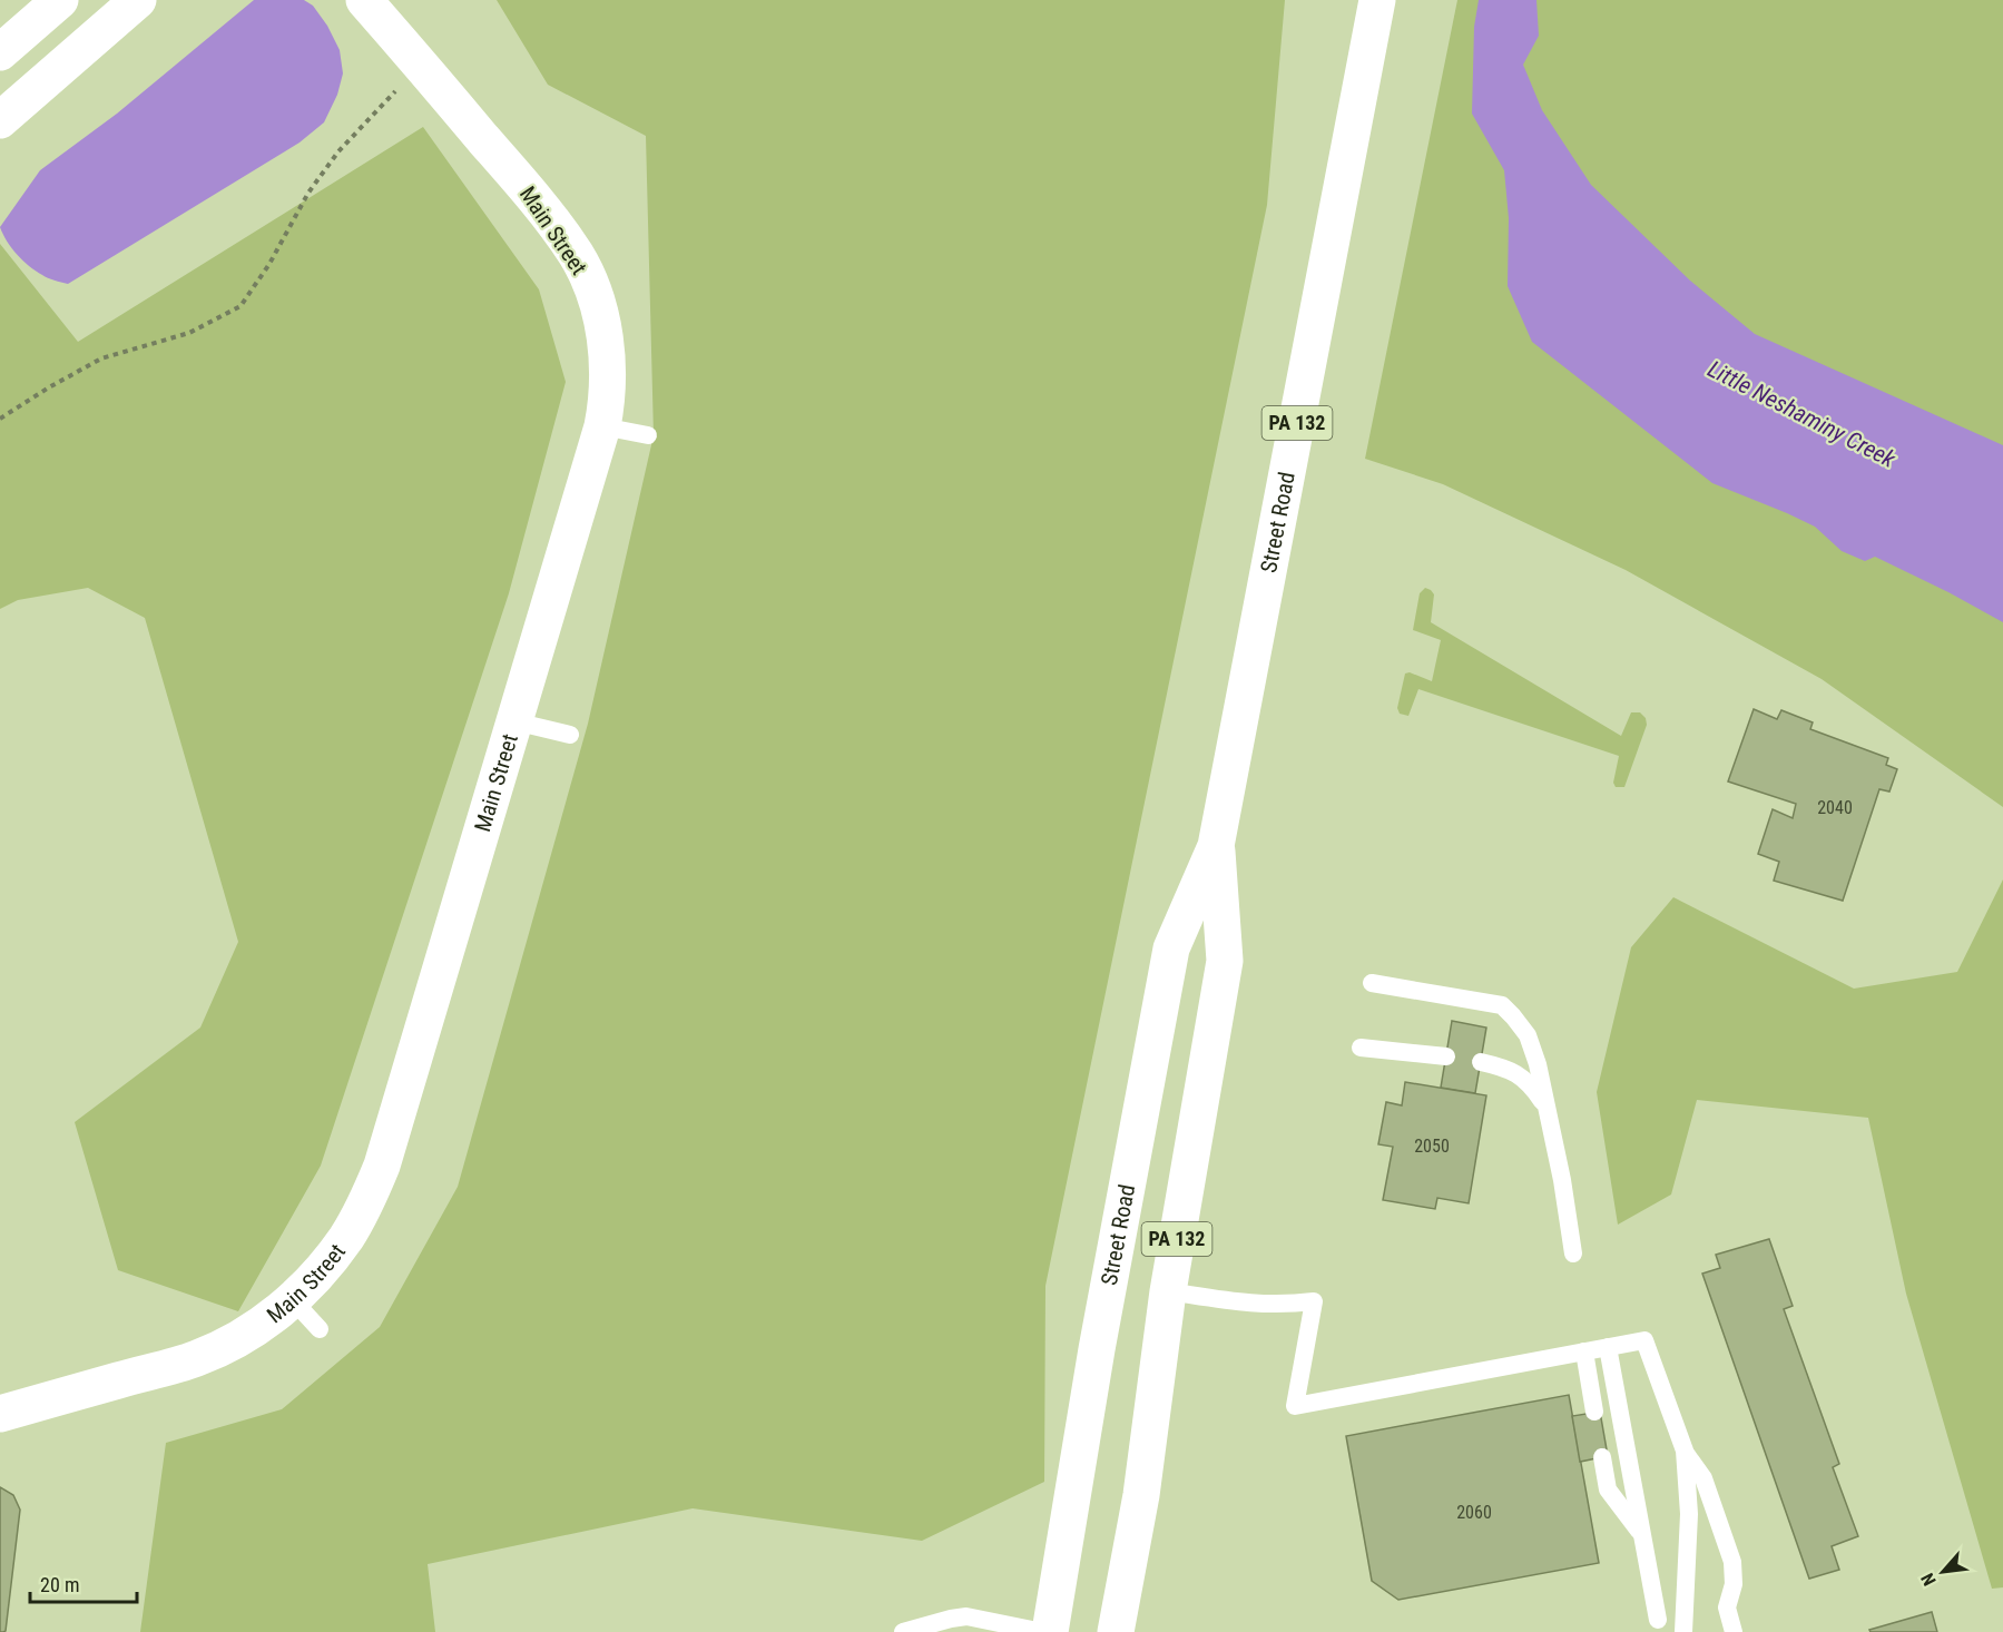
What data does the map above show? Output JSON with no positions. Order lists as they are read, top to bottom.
{
  "streets": {
    "main road": ["Main Street", "PA 132", "Street Road"]
  },
  "water": ["Little Neshaminy Creek"],
  "house_numbers": ["2040", "2050", "2060"],
  "scale_bar": "20 m",
  "north": "bottom left"
}
